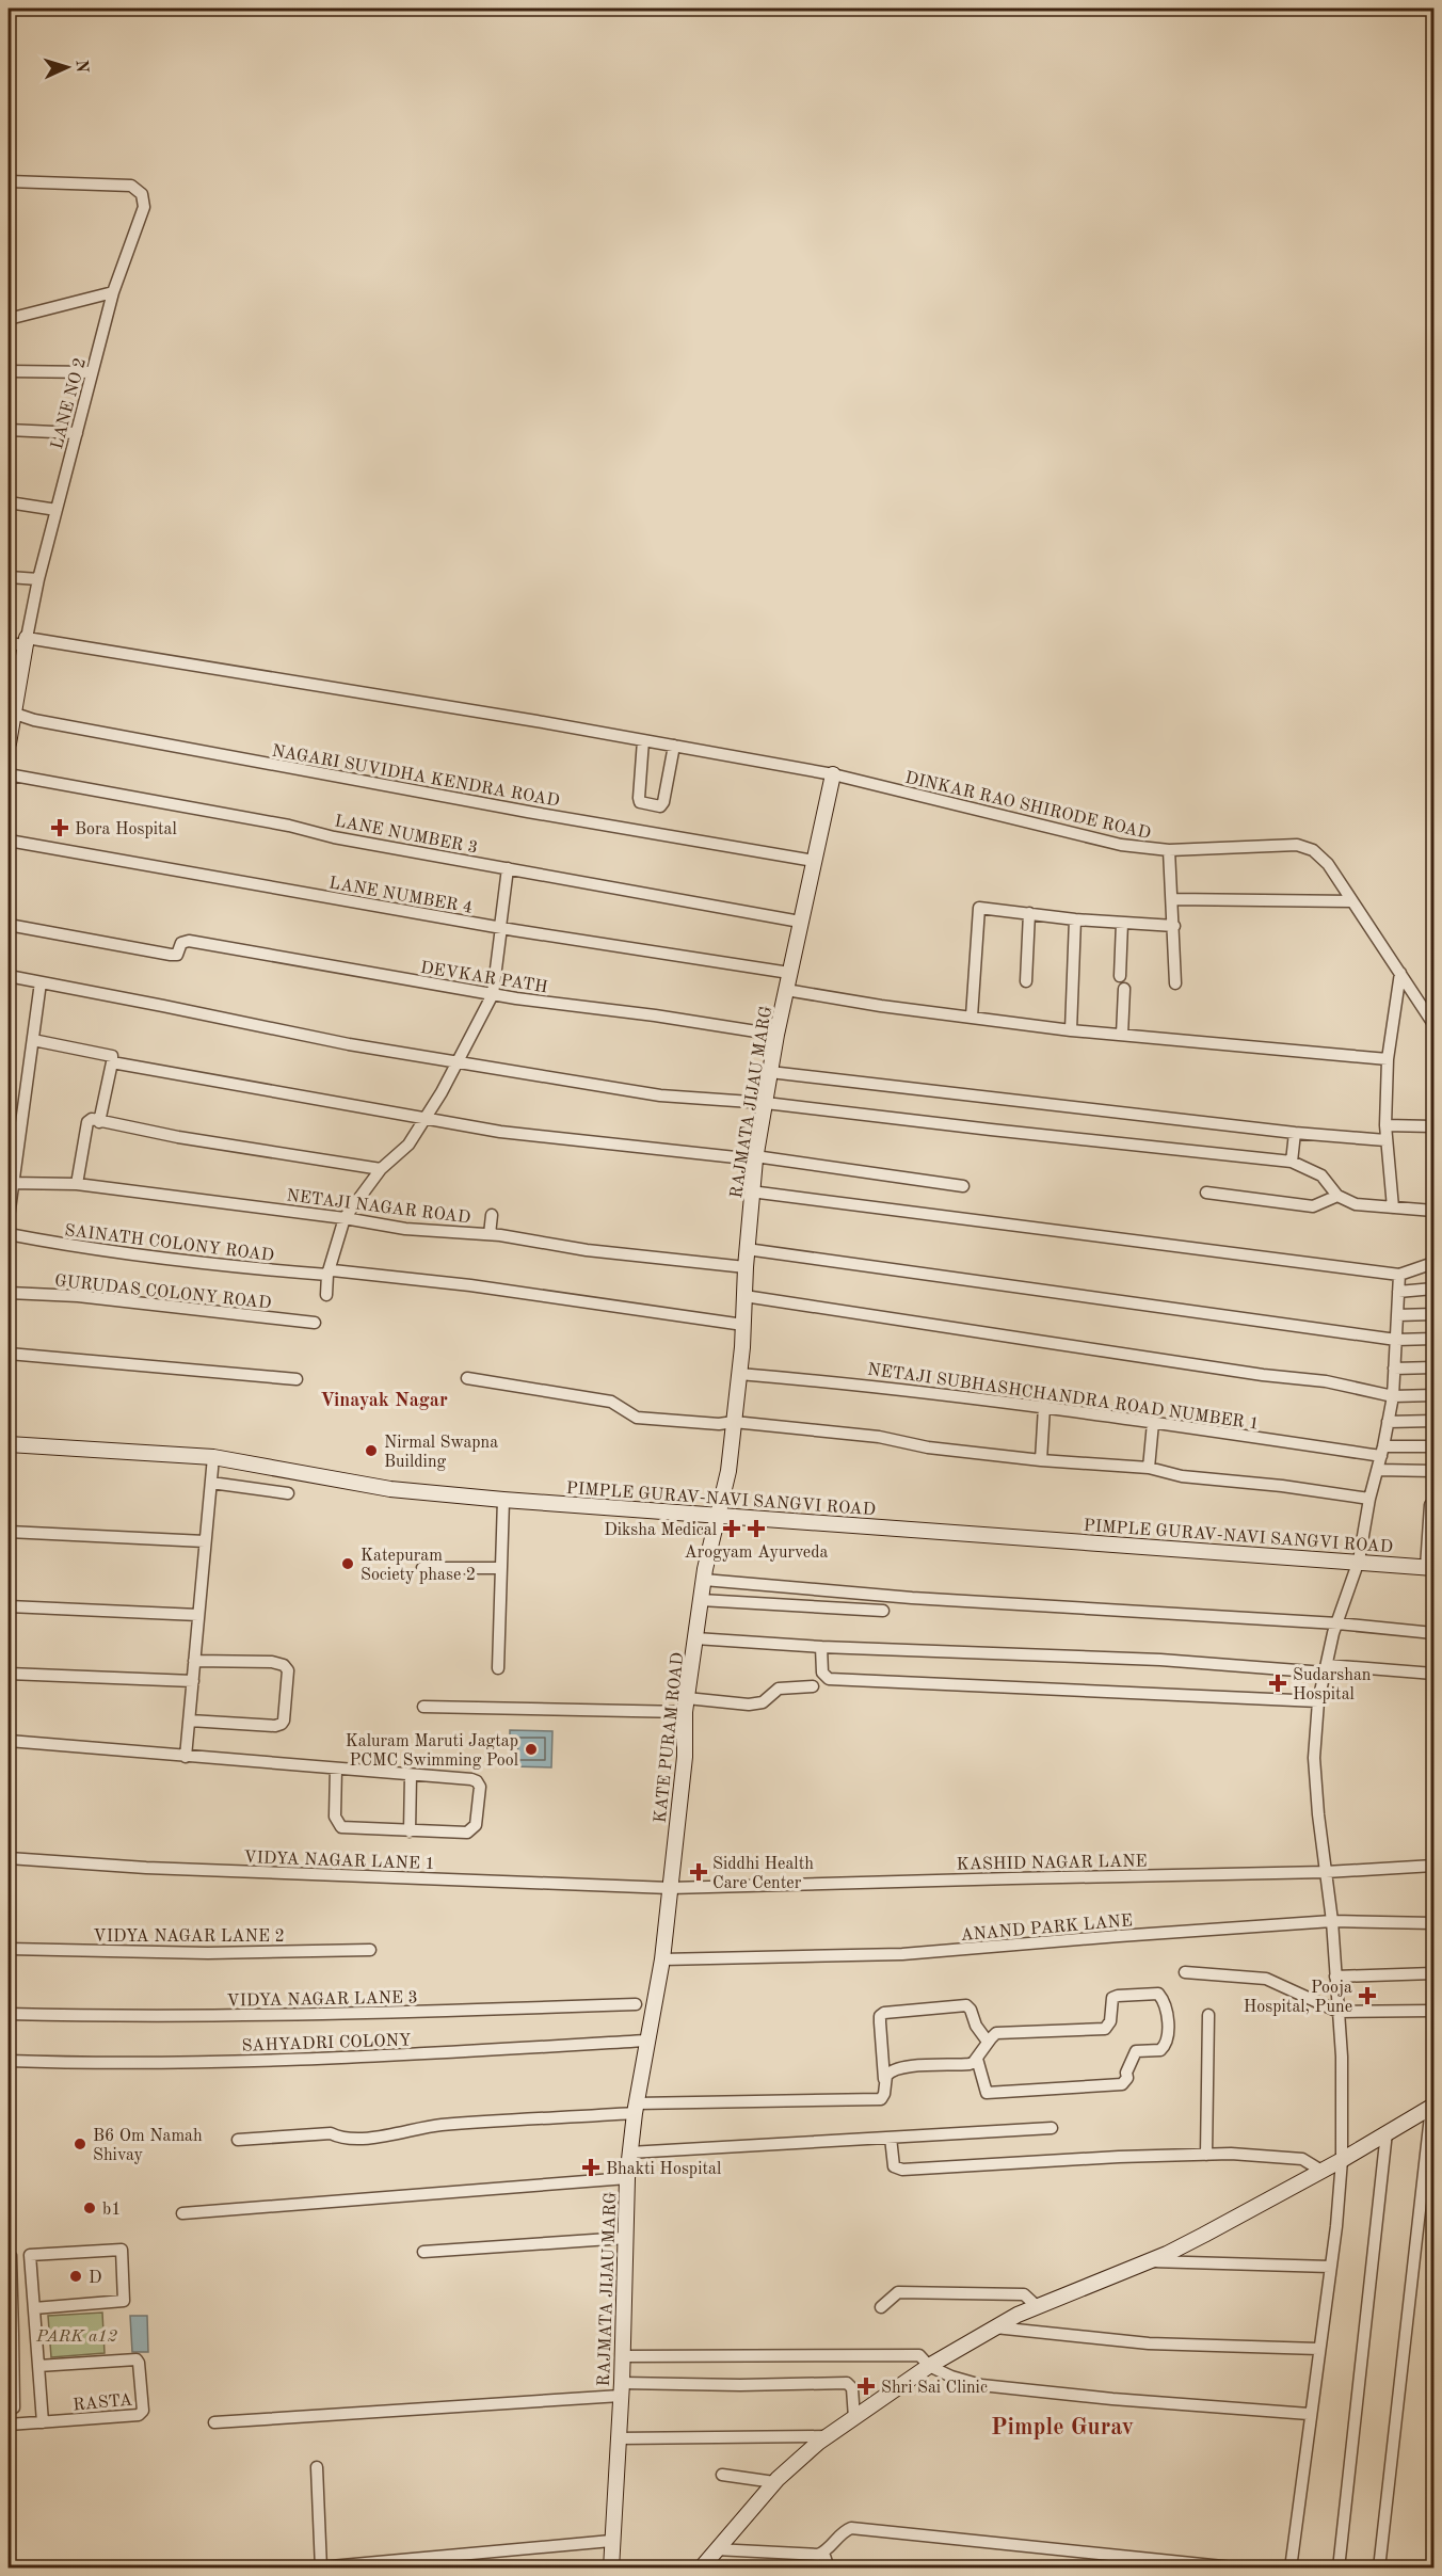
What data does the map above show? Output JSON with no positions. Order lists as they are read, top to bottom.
{
  "streets": {
    "street": [
      "LANE NO 2",
      "NAGARI SUVIDHA KENDRA ROAD",
      "DINKAR RAO SHIRODE ROAD",
      "LANE NUMBER 3",
      "LANE NUMBER 4",
      "DEVKAR PATH",
      "RAJMATA JIJAU MARG",
      "NETAJI NAGAR ROAD",
      "SAINATH COLONY ROAD",
      "GURUDAS COLONY ROAD",
      "NETAJI SUBHASHCHANDRA ROAD NUMBER 1",
      "PIMPLE GURAV-NAVI SANGVI ROAD",
      "KATE PURAM ROAD",
      "VIDYA NAGAR LANE 1",
      "KASHID NAGAR LANE",
      "ANAND PARK LANE",
      "VIDYA NAGAR LANE 2",
      "VIDYA NAGAR LANE 3",
      "SAHYADRI COLONY",
      "RASTA"
    ]
  },
  "crossings": [
    ["LANE NO 2", "DINKAR RAO SHIRODE ROAD"],
    ["NAGARI SUVIDHA KENDRA ROAD", "RAJMATA JIJAU MARG"],
    ["DINKAR RAO SHIRODE ROAD", "RAJMATA JIJAU MARG"],
    ["LANE NUMBER 3", "RAJMATA JIJAU MARG"],
    ["LANE NUMBER 4", "RAJMATA JIJAU MARG"],
    ["DEVKAR PATH", "RAJMATA JIJAU MARG"],
    ["RAJMATA JIJAU MARG", "NETAJI NAGAR ROAD"],
    ["RAJMATA JIJAU MARG", "SAINATH COLONY ROAD"],
    ["RAJMATA JIJAU MARG", "NETAJI SUBHASHCHANDRA ROAD NUMBER 1"],
    ["RAJMATA JIJAU MARG", "PIMPLE GURAV-NAVI SANGVI ROAD"],
    ["RAJMATA JIJAU MARG", "KATE PURAM ROAD"],
    ["RAJMATA JIJAU MARG", "VIDYA NAGAR LANE 1"],
    ["RAJMATA JIJAU MARG", "KASHID NAGAR LANE"],
    ["RAJMATA JIJAU MARG", "ANAND PARK LANE"],
    ["RAJMATA JIJAU MARG", "SAHYADRI COLONY"],
    ["PIMPLE GURAV-NAVI SANGVI ROAD", "KATE PURAM ROAD"],
    ["KATE PURAM ROAD", "VIDYA NAGAR LANE 1"],
    ["KATE PURAM ROAD", "KASHID NAGAR LANE"],
    ["VIDYA NAGAR LANE 1", "KASHID NAGAR LANE"]
  ],
  "districts": ["Vinayak Nagar", "Pimple Gurav"],
  "parks": ["PARK a12"],
  "places": {
    "health": [
      "Bora Hospital",
      "Diksha Medical",
      "Arogyam Ayurveda",
      "Sudarshan Hospital",
      "Siddhi Health Care Center",
      "Pooja Hospital, Pune",
      "Bhakti Hospital",
      "Shri Sai Clinic"
    ],
    "other": [
      "Nirmal Swapna Building",
      "Katepuram Society phase 2",
      "Kaluram Maruti Jagtap PCMC Swimming Pool",
      "B6 Om Namah Shivay",
      "b1",
      "D"
    ]
  },
  "north": "right"
}
